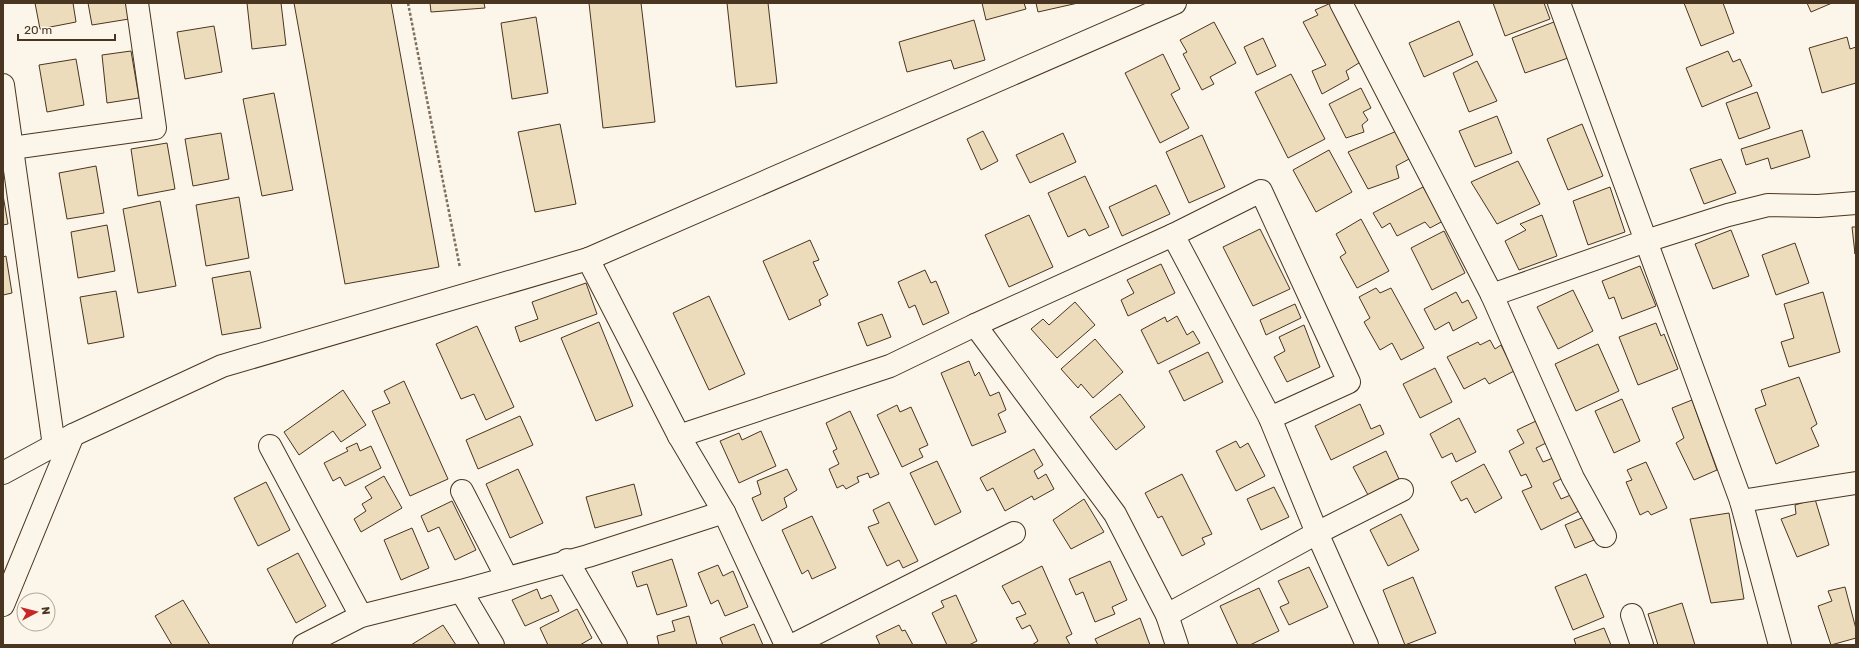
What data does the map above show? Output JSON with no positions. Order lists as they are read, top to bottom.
{
  "scale_bar": "20 m",
  "north": "right"
}
